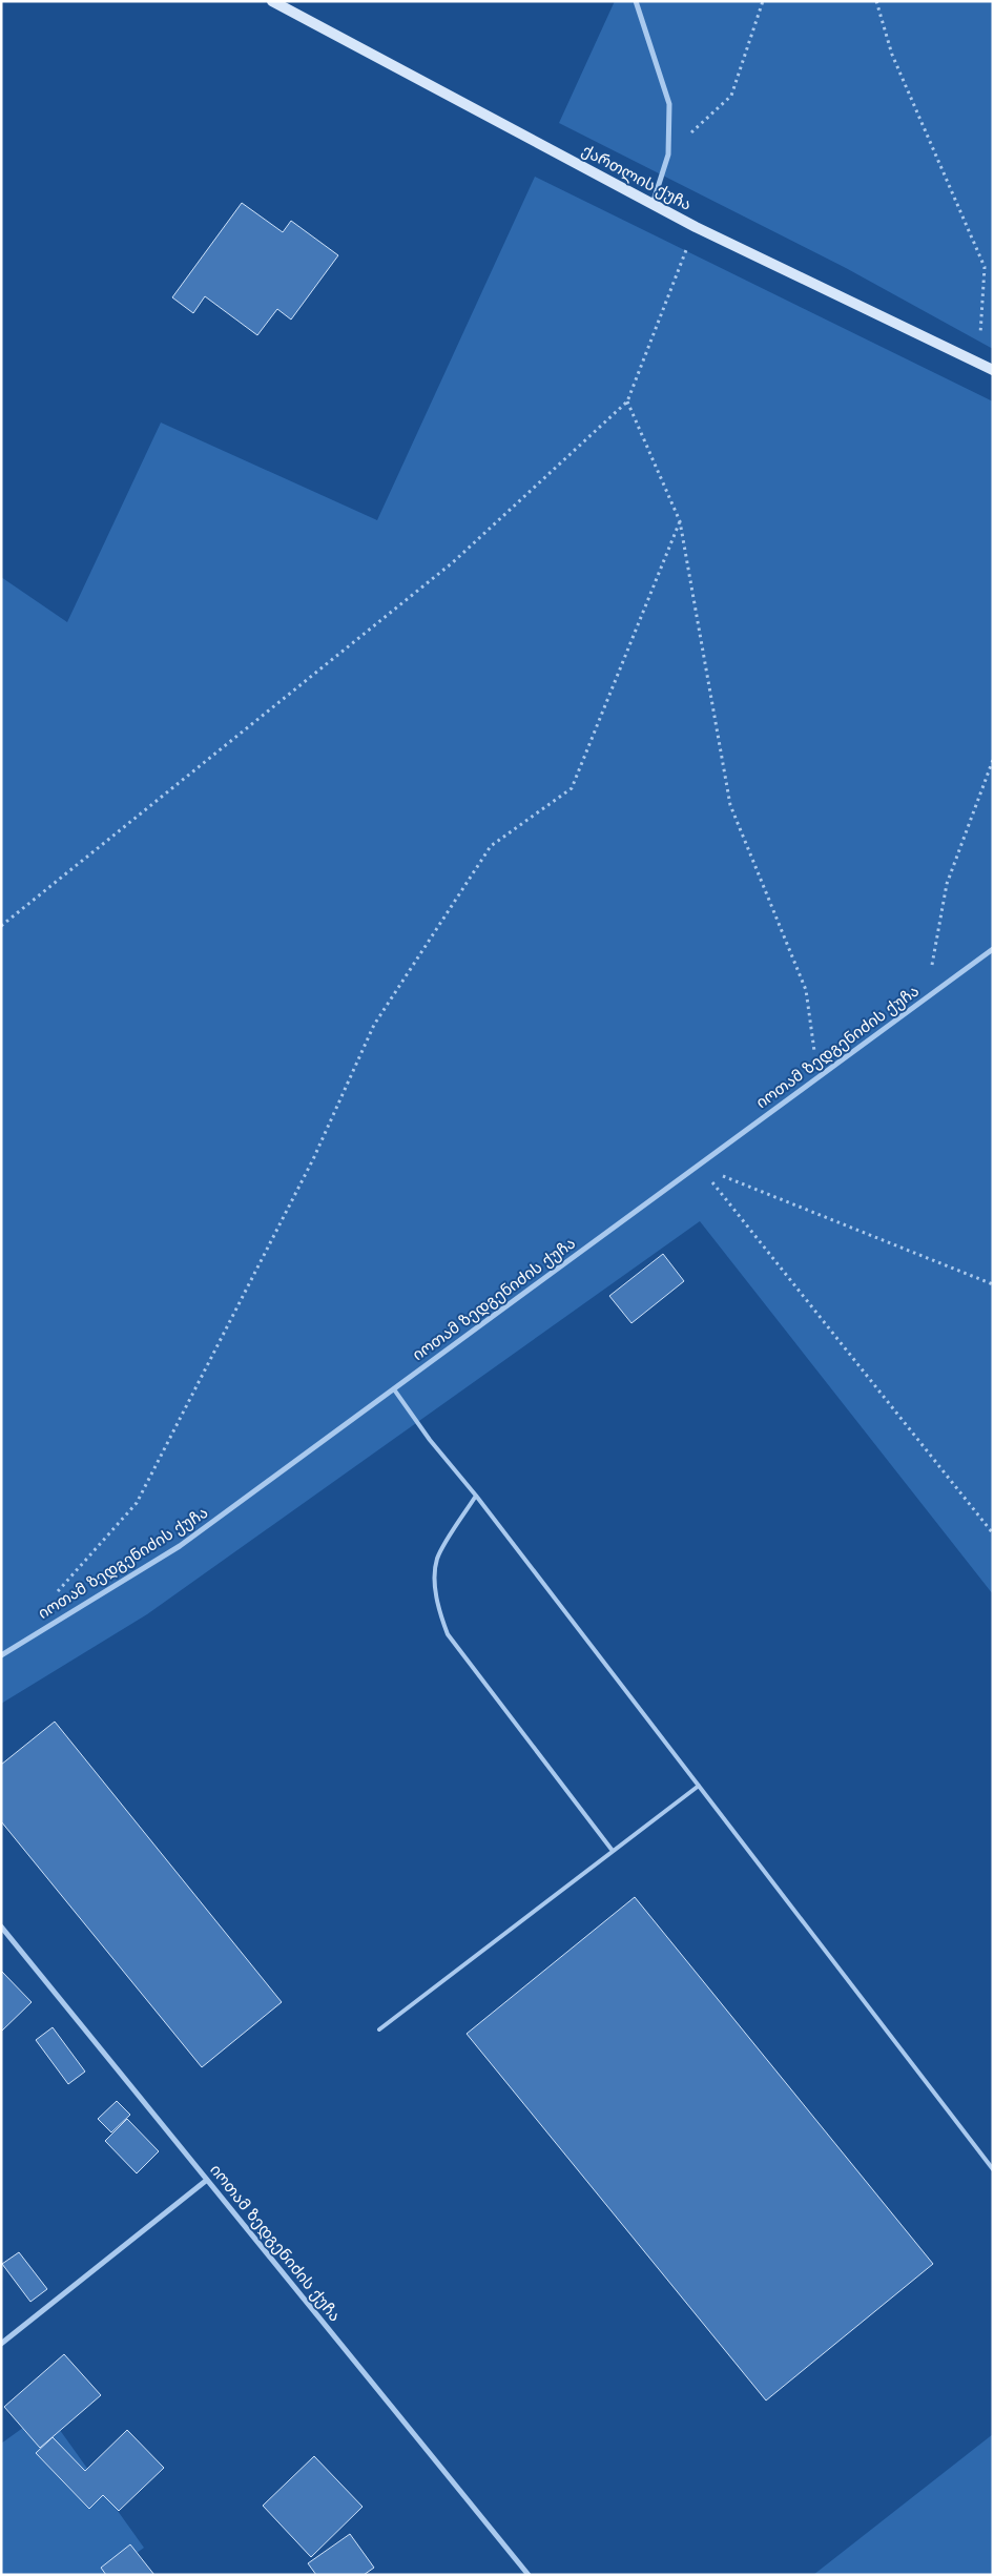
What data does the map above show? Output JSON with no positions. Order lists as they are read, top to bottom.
{
  "streets": {
    "street": ["ქართლის ქუჩა", "იოთამ ზედგენიძის ქუჩა"]
  }
}
